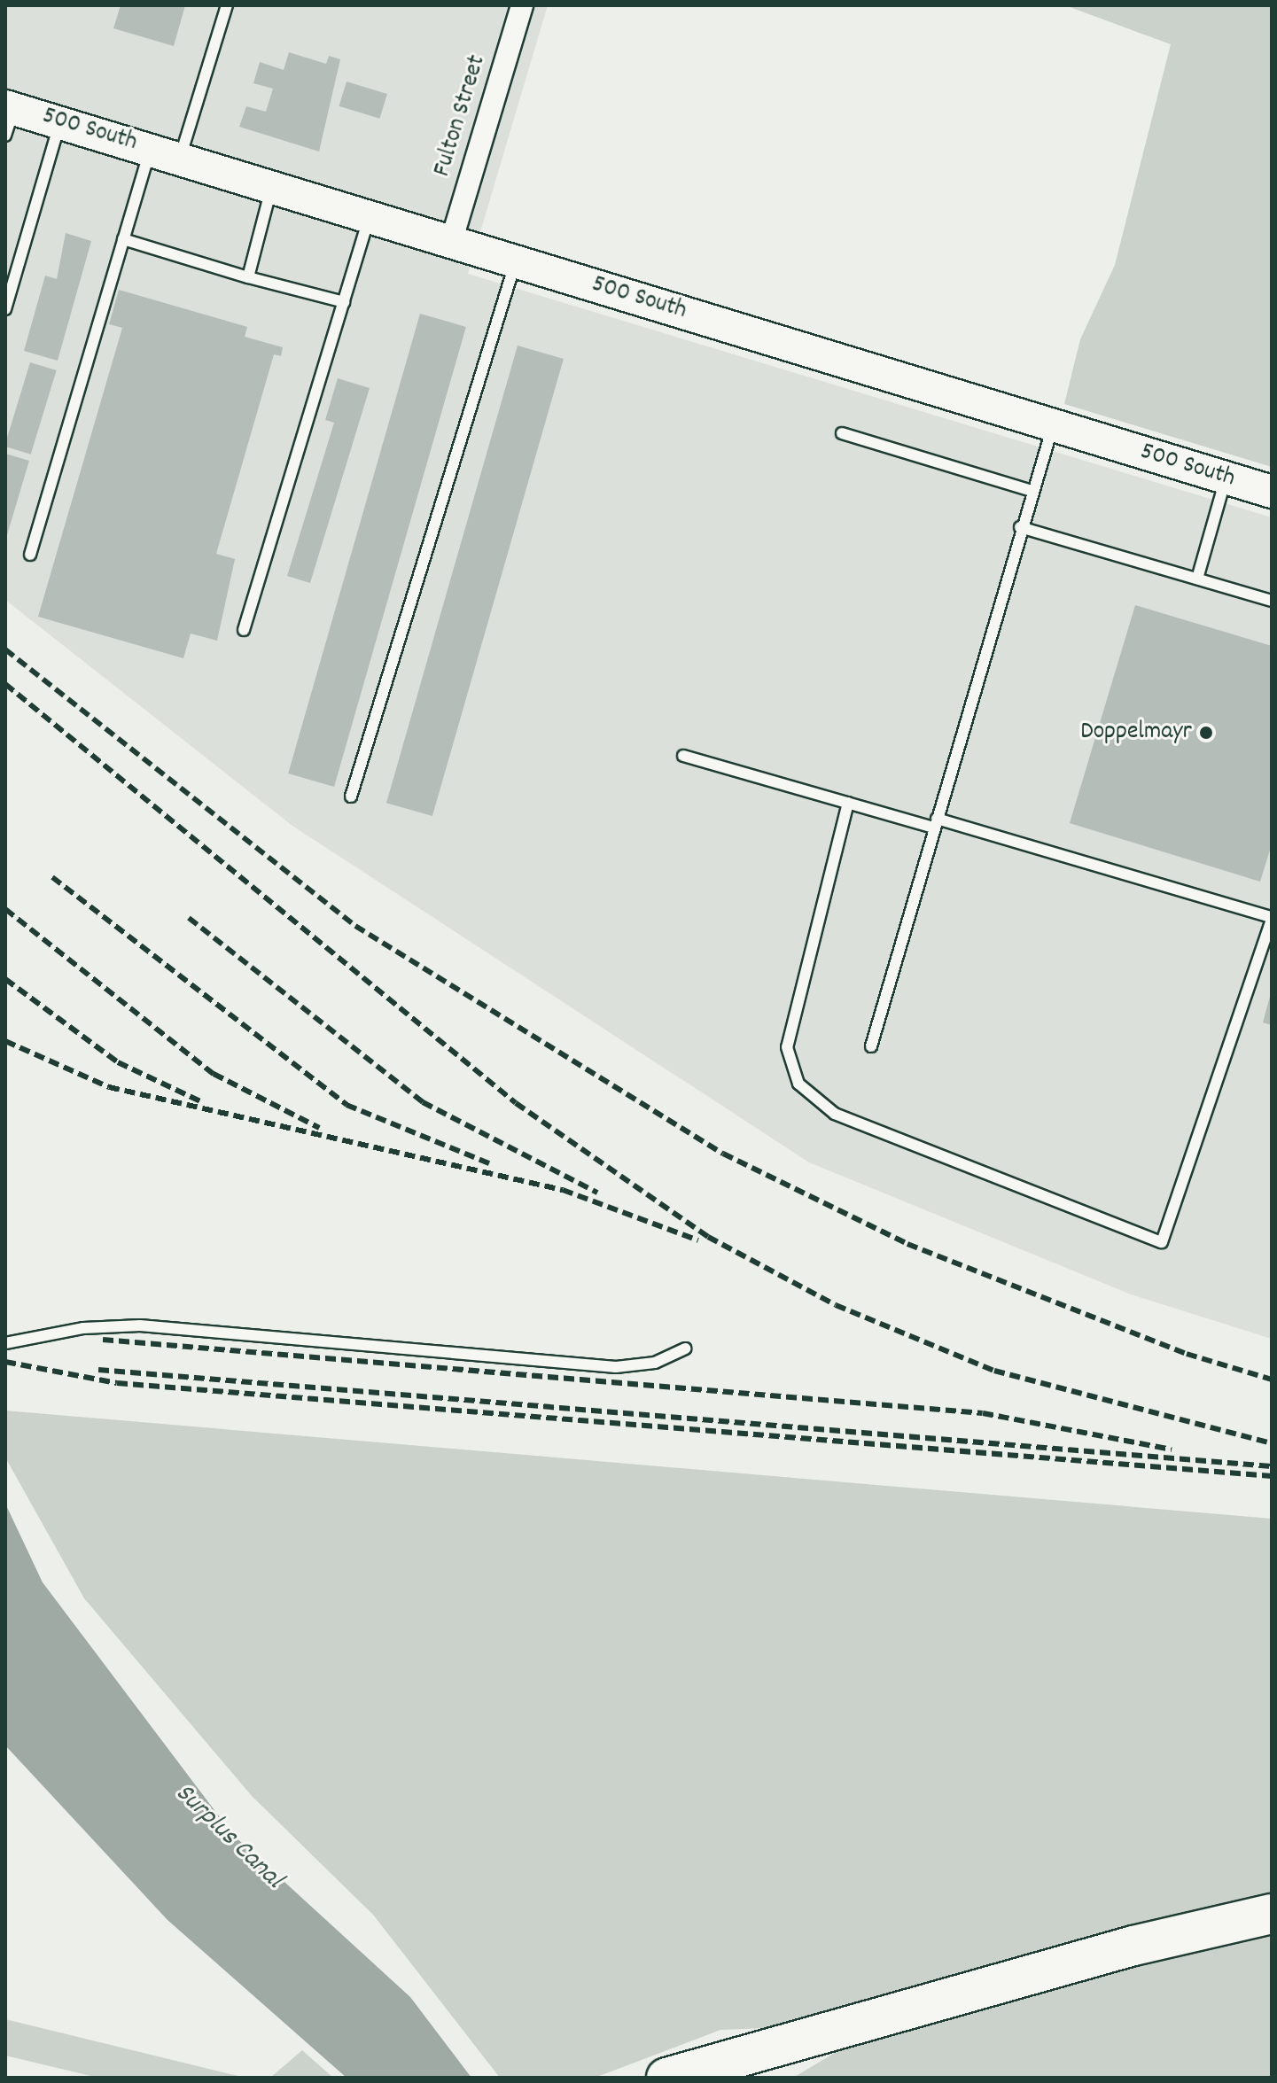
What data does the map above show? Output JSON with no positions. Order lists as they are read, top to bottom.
{
  "streets": {
    "street": ["Fulton Street", "500 South"]
  },
  "crossings": [
    ["Fulton Street", "500 South"]
  ],
  "water": ["Surplus Canal"],
  "places": ["Doppelmayr"]
}
